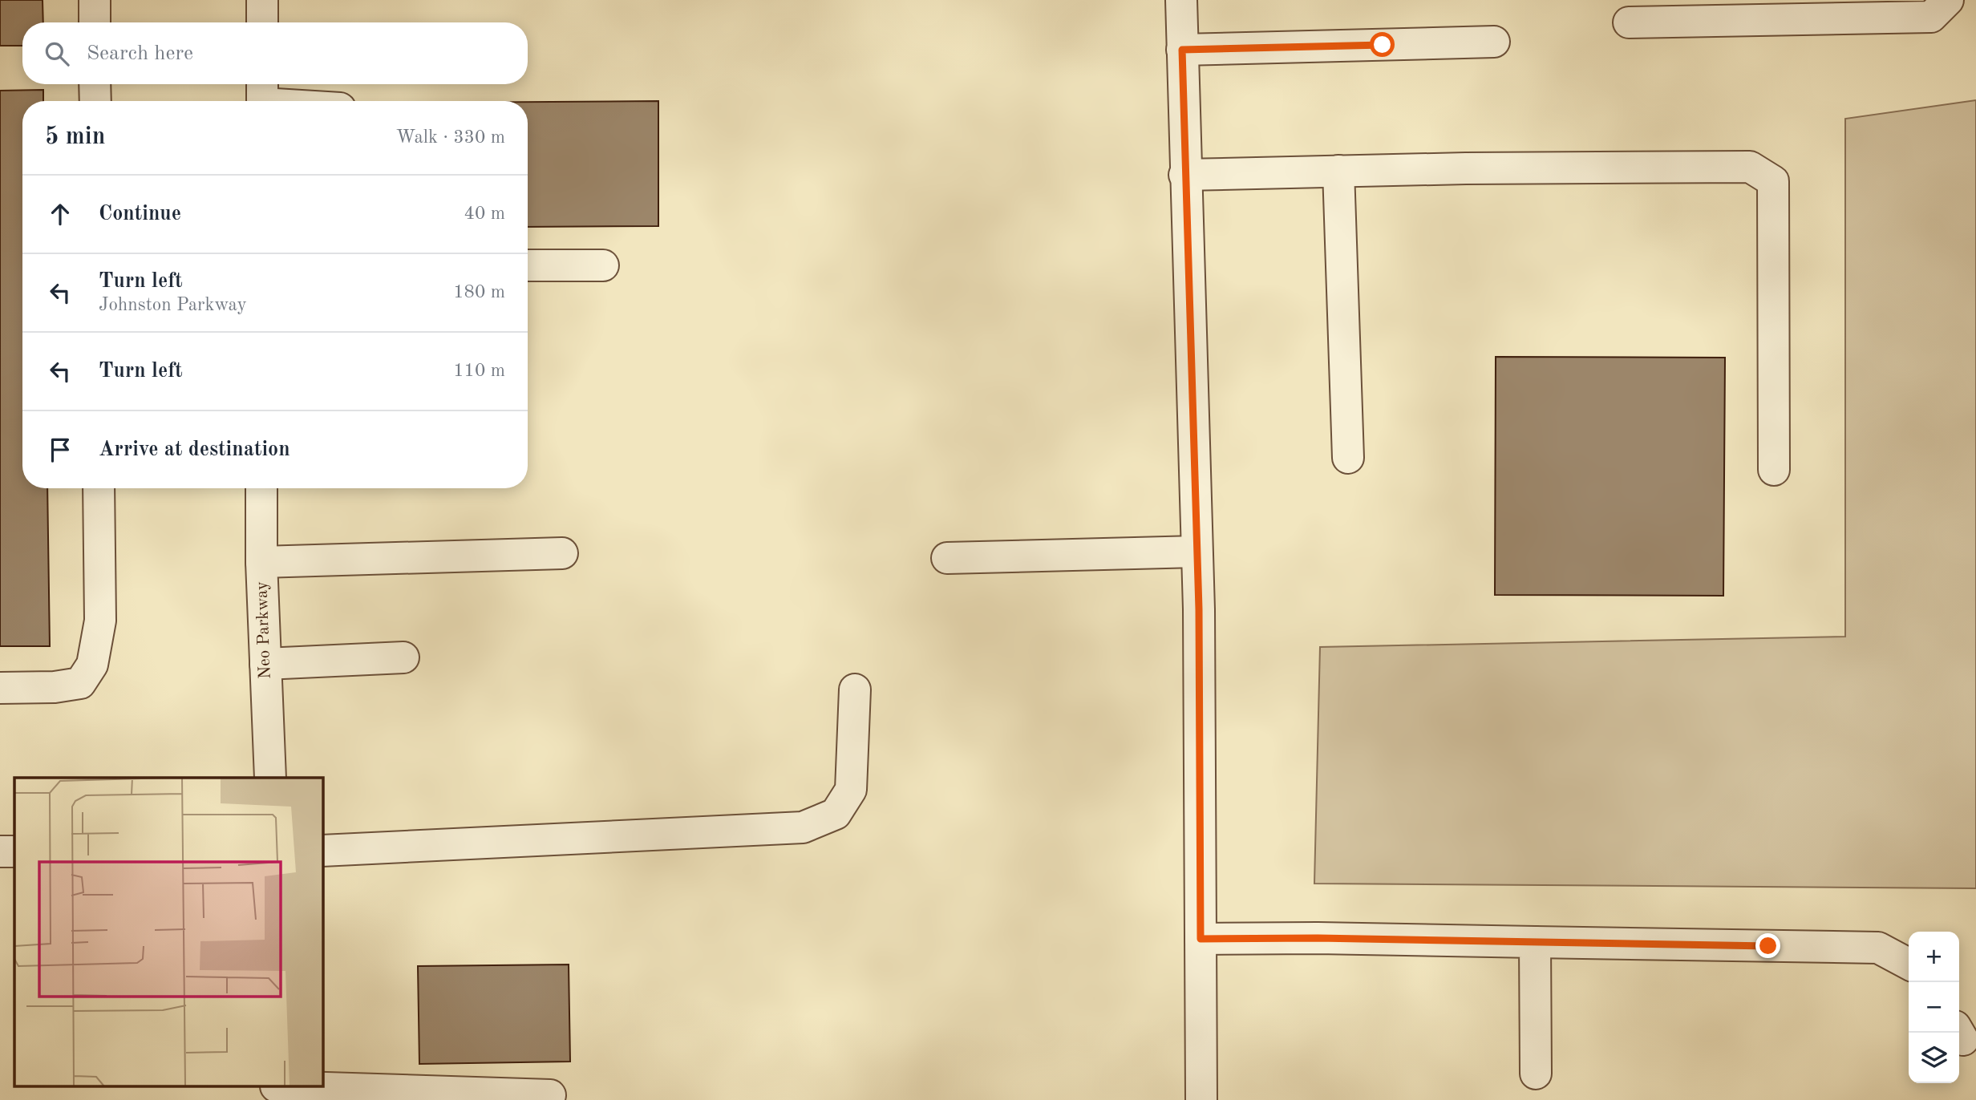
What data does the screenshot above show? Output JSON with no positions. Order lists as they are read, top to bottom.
{
  "streets": {
    "street": ["Neo Parkway"]
  },
  "page": {
    "search": "Search here",
    "heading": ["5 min", "Walk · 330 m"],
    "list": [
      ["Continue", "40 m"],
      ["Turn left", "Johnston Parkway", "180 m"],
      ["Turn left", "110 m"],
      "Arrive at destination"
    ],
    "map_buttons": ["+", "−"]
  }
}
